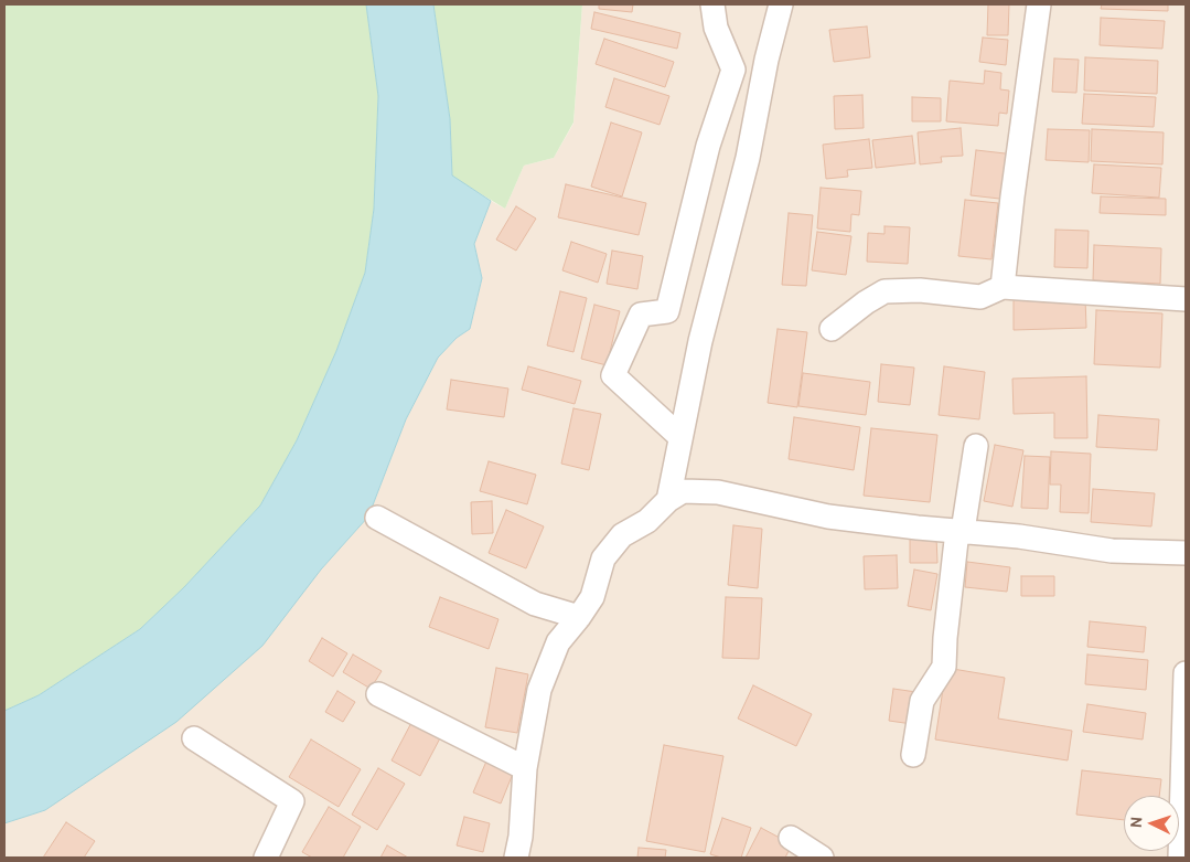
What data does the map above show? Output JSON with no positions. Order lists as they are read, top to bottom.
{
  "north": "left"
}
